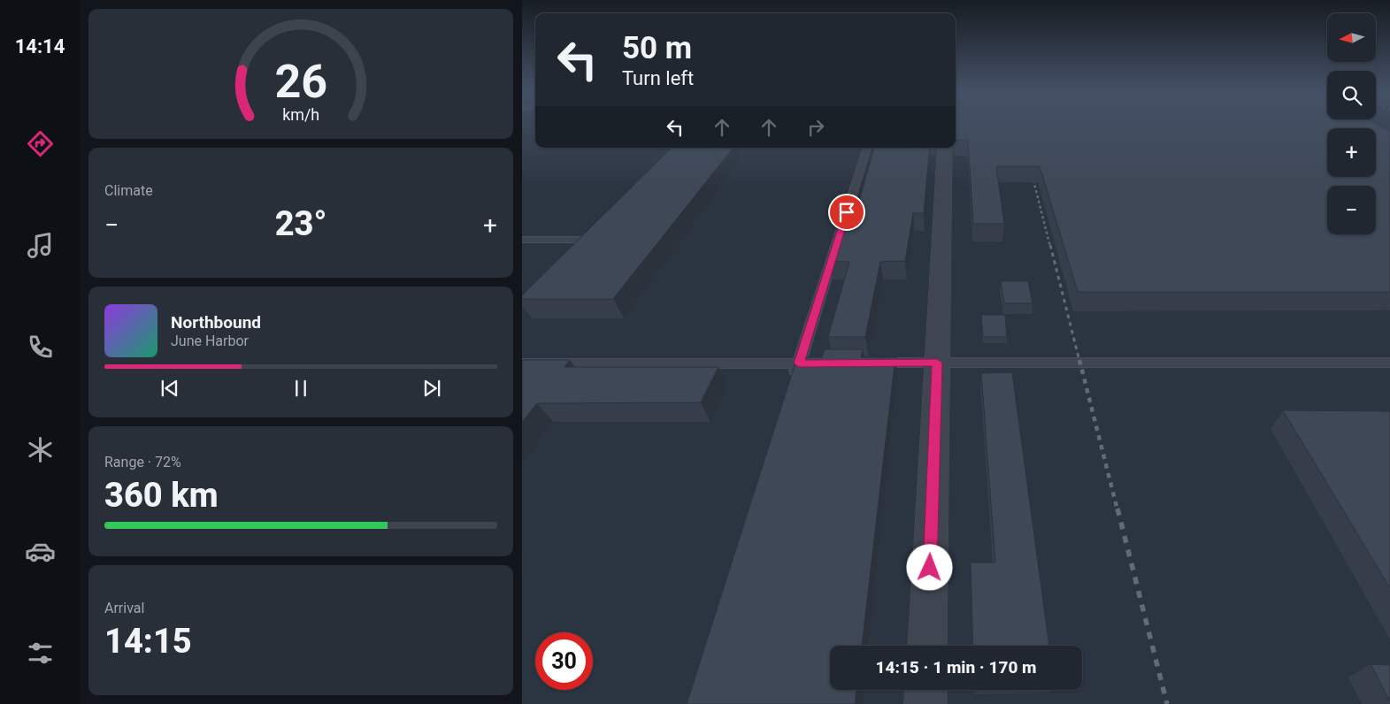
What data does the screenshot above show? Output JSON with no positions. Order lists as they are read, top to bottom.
{
  "north": "left",
  "page": {
    "tabs": "14:14",
    "map_buttons": ["+", "−"],
    "turn": ["50 m", "Turn left"],
    "tile": [
      "Climate",
      ["Range · 72%", "360 km"],
      ["Arrival", "14:15"]
    ],
    "heat": ["−", "23°", "+"],
    "song": ["Northbound", "June Harbor"],
    "limit": "30",
    "trip": "14:15 · 1 min · 170 m",
    "gauge": ["26", "km/h"]
  }
}
